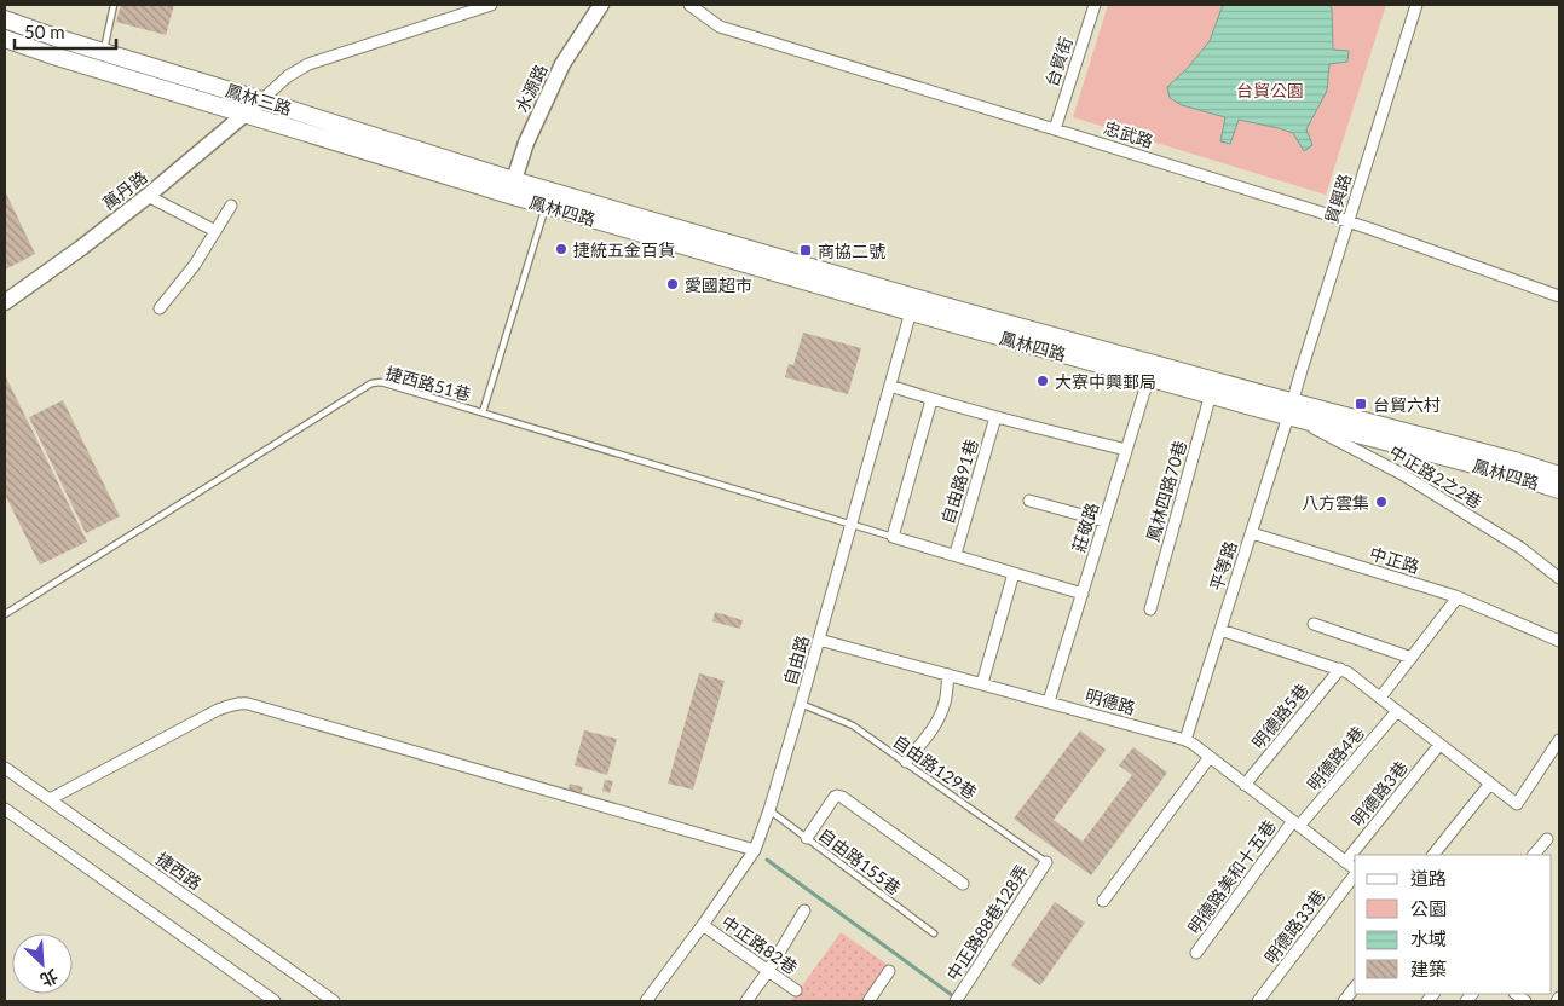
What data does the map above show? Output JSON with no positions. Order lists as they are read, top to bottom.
{
  "streets": {
    "main road": ["鳳林三路", "鳳林四路"],
    "street": [
      "台貿街",
      "水源路",
      "忠武路",
      "萬丹路",
      "貿興路",
      "中正路2之2巷",
      "自由路91巷",
      "鳳林四路70巷",
      "莊敬路",
      "中正路",
      "平等路",
      "自由路",
      "明德路",
      "明德路5巷",
      "明德路4巷",
      "明德路3巷",
      "捷西路",
      "明德路美和十五巷",
      "中正路88巷128弄",
      "明德路33巷",
      "中正路82巷"
    ],
    "lane": ["捷西路51巷", "自由路129巷", "自由路155巷"]
  },
  "crossings": [
    ["台貿街", "忠武路"],
    ["水源路", "鳳林三路"],
    ["水源路", "鳳林四路"],
    ["鳳林三路", "萬丹路"],
    ["鳳林三路", "鳳林四路"],
    ["忠武路", "貿興路"],
    ["貿興路", "鳳林四路"],
    ["貿興路", "中正路2之2巷"],
    ["貿興路", "平等路"],
    ["鳳林四路", "中正路2之2巷"],
    ["鳳林四路", "鳳林四路70巷"],
    ["鳳林四路", "莊敬路"],
    ["鳳林四路", "平等路"],
    ["鳳林四路", "自由路"],
    ["捷西路51巷", "自由路"],
    ["中正路2之2巷", "平等路"],
    ["莊敬路", "明德路"],
    ["中正路", "平等路"],
    ["平等路", "明德路"],
    ["自由路", "明德路"],
    ["自由路", "自由路129巷"],
    ["自由路", "自由路155巷"],
    ["自由路", "中正路82巷"],
    ["明德路", "明德路5巷"],
    ["明德路", "明德路4巷"],
    ["明德路", "明德路3巷"],
    ["明德路", "明德路美和十五巷"],
    ["明德路4巷", "明德路美和十五巷"],
    ["自由路129巷", "中正路88巷128弄"]
  ],
  "parks": ["台貿公園"],
  "places": {
    "other": [
      "捷統五金百貨",
      "愛國超市",
      "大寮中興郵局",
      "八方雲集"
    ],
    "transit": ["商協二號", "台貿六村"]
  },
  "legend": [
    "道路",
    "公園",
    "水域",
    "建築"
  ],
  "scale_bar": "50 m",
  "north": "bottom right"
}
